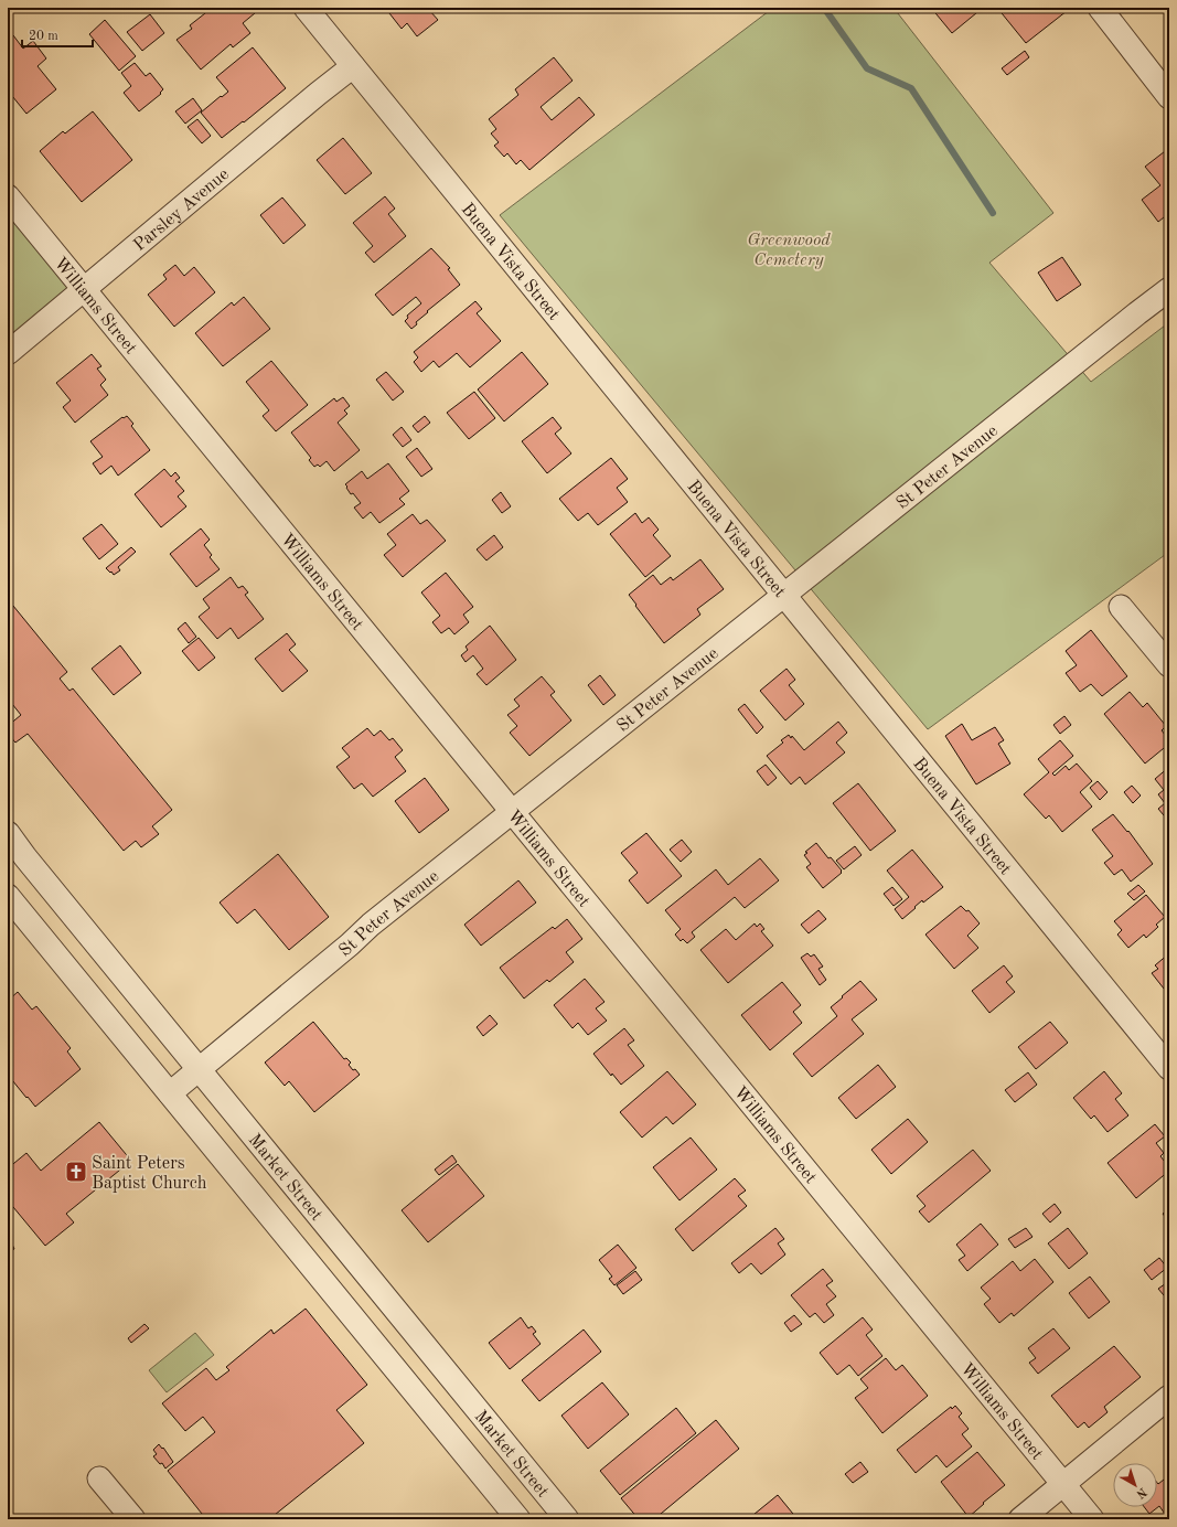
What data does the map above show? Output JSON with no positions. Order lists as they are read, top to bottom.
{
  "streets": {
    "street": [
      "Parsley Avenue",
      "Buena Vista Street",
      "Williams Street",
      "St Peter Avenue",
      "Market Street"
    ]
  },
  "crossings": [
    ["Parsley Avenue", "Buena Vista Street"],
    ["Parsley Avenue", "Williams Street"],
    ["Buena Vista Street", "St Peter Avenue"],
    ["Williams Street", "St Peter Avenue"],
    ["St Peter Avenue", "Market Street"]
  ],
  "parks": ["Greenwood Cemetery"],
  "places": {
    "church": ["Saint Peters Baptist Church"]
  },
  "scale_bar": "20 m",
  "north": "bottom right"
}
